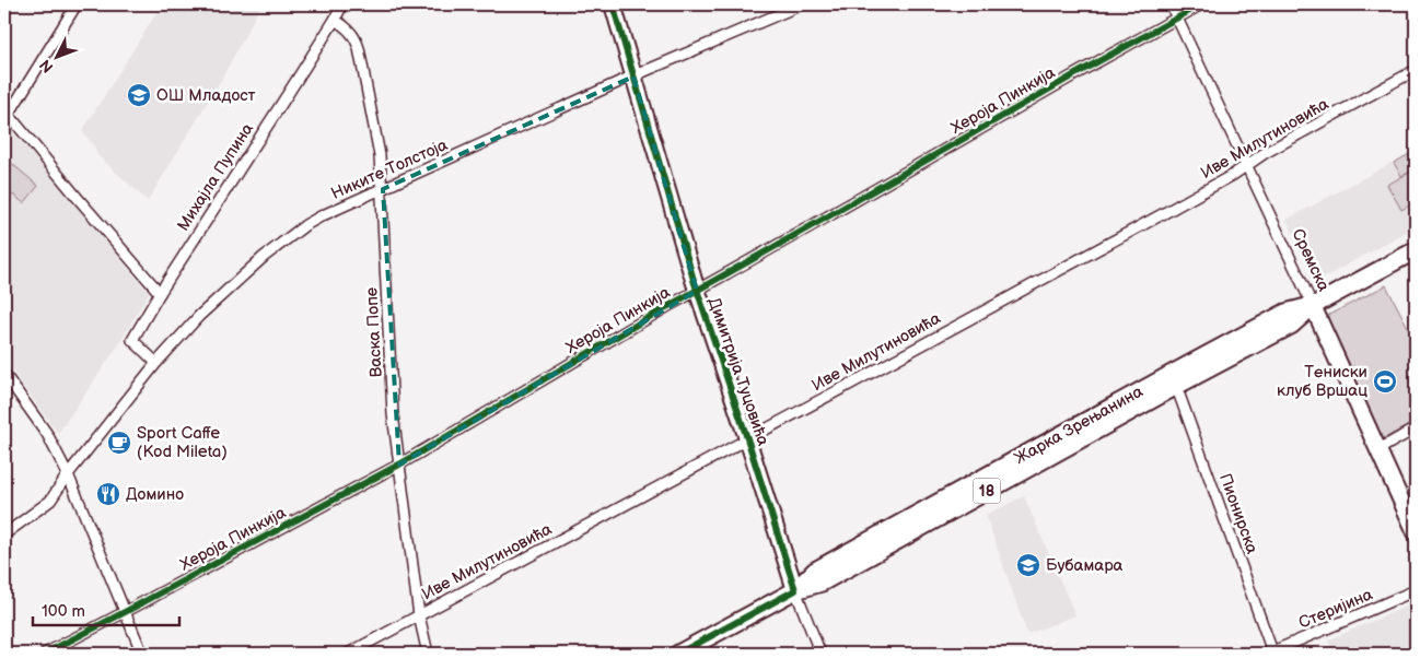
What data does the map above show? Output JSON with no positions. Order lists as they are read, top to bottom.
{
  "streets": {
    "main road": ["Жарка Зрењанина", "18"],
    "street": [
      "Хероја Пинкија",
      "Иве Милутиновића",
      "Никите Толстоја",
      "Михајла Пупина",
      "Сремска",
      "Васка Попе",
      "Димитрија Туцовића",
      "Пионирска",
      "Стеријина"
    ]
  },
  "crossings": [
    ["Хероја Пинкија", "Сремска"],
    ["Хероја Пинкија", "Васка Попе"],
    ["Хероја Пинкија", "Димитрија Туцовића"],
    ["Иве Милутиновића", "Сремска"],
    ["Иве Милутиновића", "Васка Попе"],
    ["Иве Милутиновића", "Димитрија Туцовића"],
    ["Никите Толстоја", "Михајла Пупина"],
    ["Никите Толстоја", "Васка Попе"],
    ["Никите Толстоја", "Димитрија Туцовића"],
    ["Михајла Пупина", "Васка Попе"],
    ["Сремска", "Жарка Зрењанина"],
    ["Димитрија Туцовића", "Жарка Зрењанина"],
    ["Жарка Зрењанина", "Пионирска"],
    ["Пионирска", "Стеријина"]
  ],
  "places": {
    "school or university": ["ОШ Младост", "Бубамара"],
    "sports": ["Тениски клуб Вршац"],
    "cafe": ["Sport Caffe (Kod Mileta)"],
    "restaurant": ["Домино"]
  },
  "scale_bar": "100 m",
  "north": "bottom left"
}
